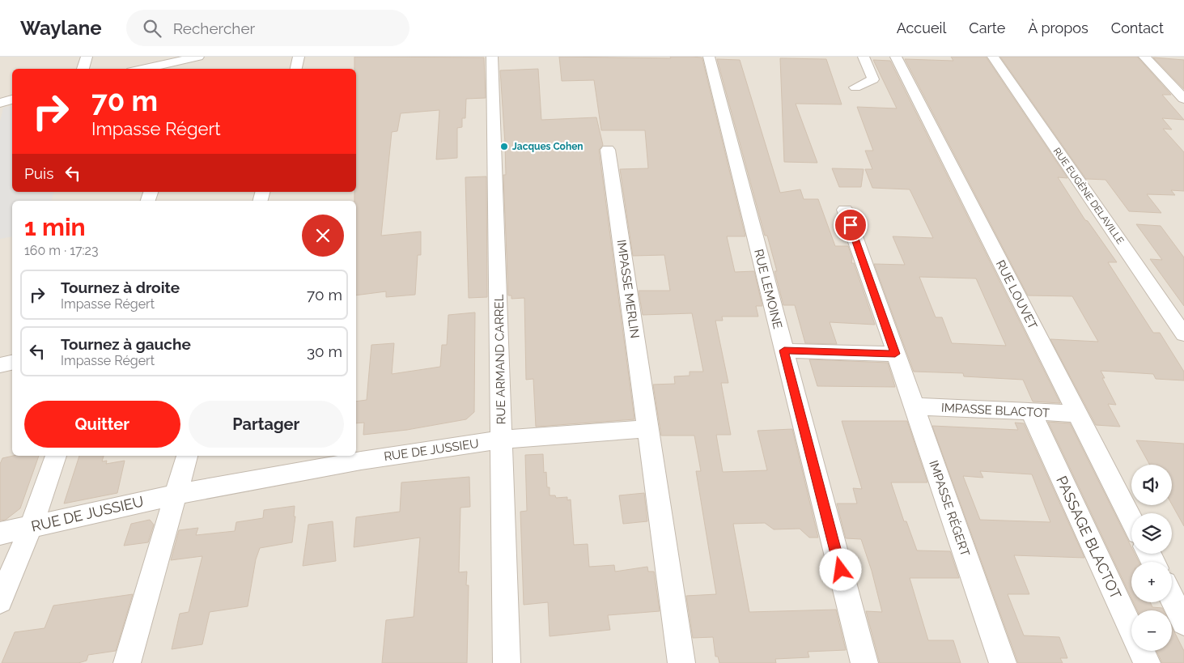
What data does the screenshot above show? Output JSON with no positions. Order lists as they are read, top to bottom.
{
  "streets": {
    "street": [
      "RUE EUGÈNE DELAVILLE",
      "IMPASSE MERLIN",
      "RUE LEMOINE",
      "RUE LOUVET",
      "RUE ARMAND CARREL",
      "IMPASSE BLACTOT",
      "RUE DE JUSSIEU",
      "IMPASSE RÉGERT",
      "PASSAGE BLACTOT"
    ]
  },
  "crossings": [
    ["RUE LOUVET", "IMPASSE BLACTOT"],
    ["RUE ARMAND CARREL", "RUE DE JUSSIEU"],
    ["IMPASSE BLACTOT", "IMPASSE RÉGERT"],
    ["IMPASSE BLACTOT", "PASSAGE BLACTOT"]
  ],
  "places": ["Jacques Cohen"],
  "page": {
    "header": "Waylane",
    "search": "Rechercher",
    "nav": [
      "Accueil",
      "Carte",
      "À propos",
      "Contact"
    ],
    "turn": ["70 m", "Impasse Régert"],
    "then": "Puis",
    "heading": ["1 min", "160 m · 17:23"],
    "list": [
      {
        "name": "Tournez à droite",
        "note": "Impasse Régert",
        "value": "70 m"
      },
      {
        "name": "Tournez à gauche",
        "note": "Impasse Régert",
        "value": "30 m"
      }
    ],
    "buttons": ["Quitter", "Partager"],
    "map_buttons": ["+", "−"]
  }
}
